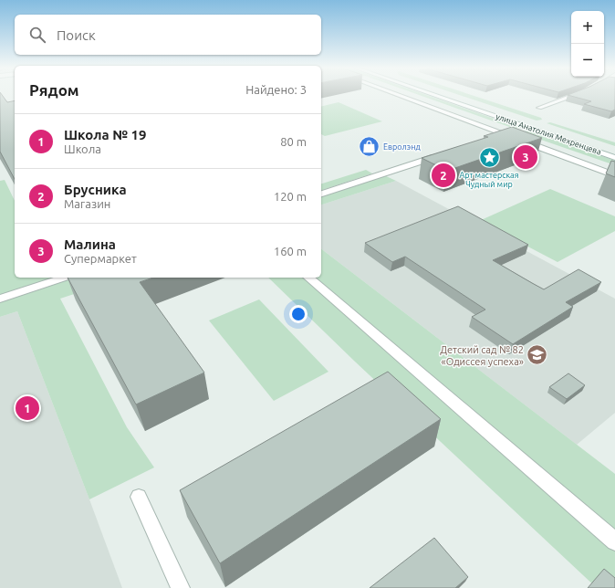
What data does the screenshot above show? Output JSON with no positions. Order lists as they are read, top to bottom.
{
  "streets": {
    "street": ["улица Анатолия Мехренцева"]
  },
  "places": {
    "shop": ["Евролэнд"],
    "place": ["Арт мастерская Чудный мир"],
    "school or university": ["Детский сад № 82 «Одиссея успеха»"]
  },
  "page": {
    "map_buttons": ["+", "−"],
    "search": "Поиск",
    "heading": ["Рядом", "Найдено: 3"],
    "list": [
      {
        "mark": "1",
        "name": "Школа № 19",
        "note": "Школа",
        "value": "80 m"
      },
      {
        "mark": "2",
        "name": "Брусника",
        "note": "Магазин",
        "value": "120 m"
      },
      {
        "mark": "3",
        "name": "Малина",
        "note": "Супермаркет",
        "value": "160 m"
      }
    ],
    "pins": ["3", "2", "1"]
  }
}
